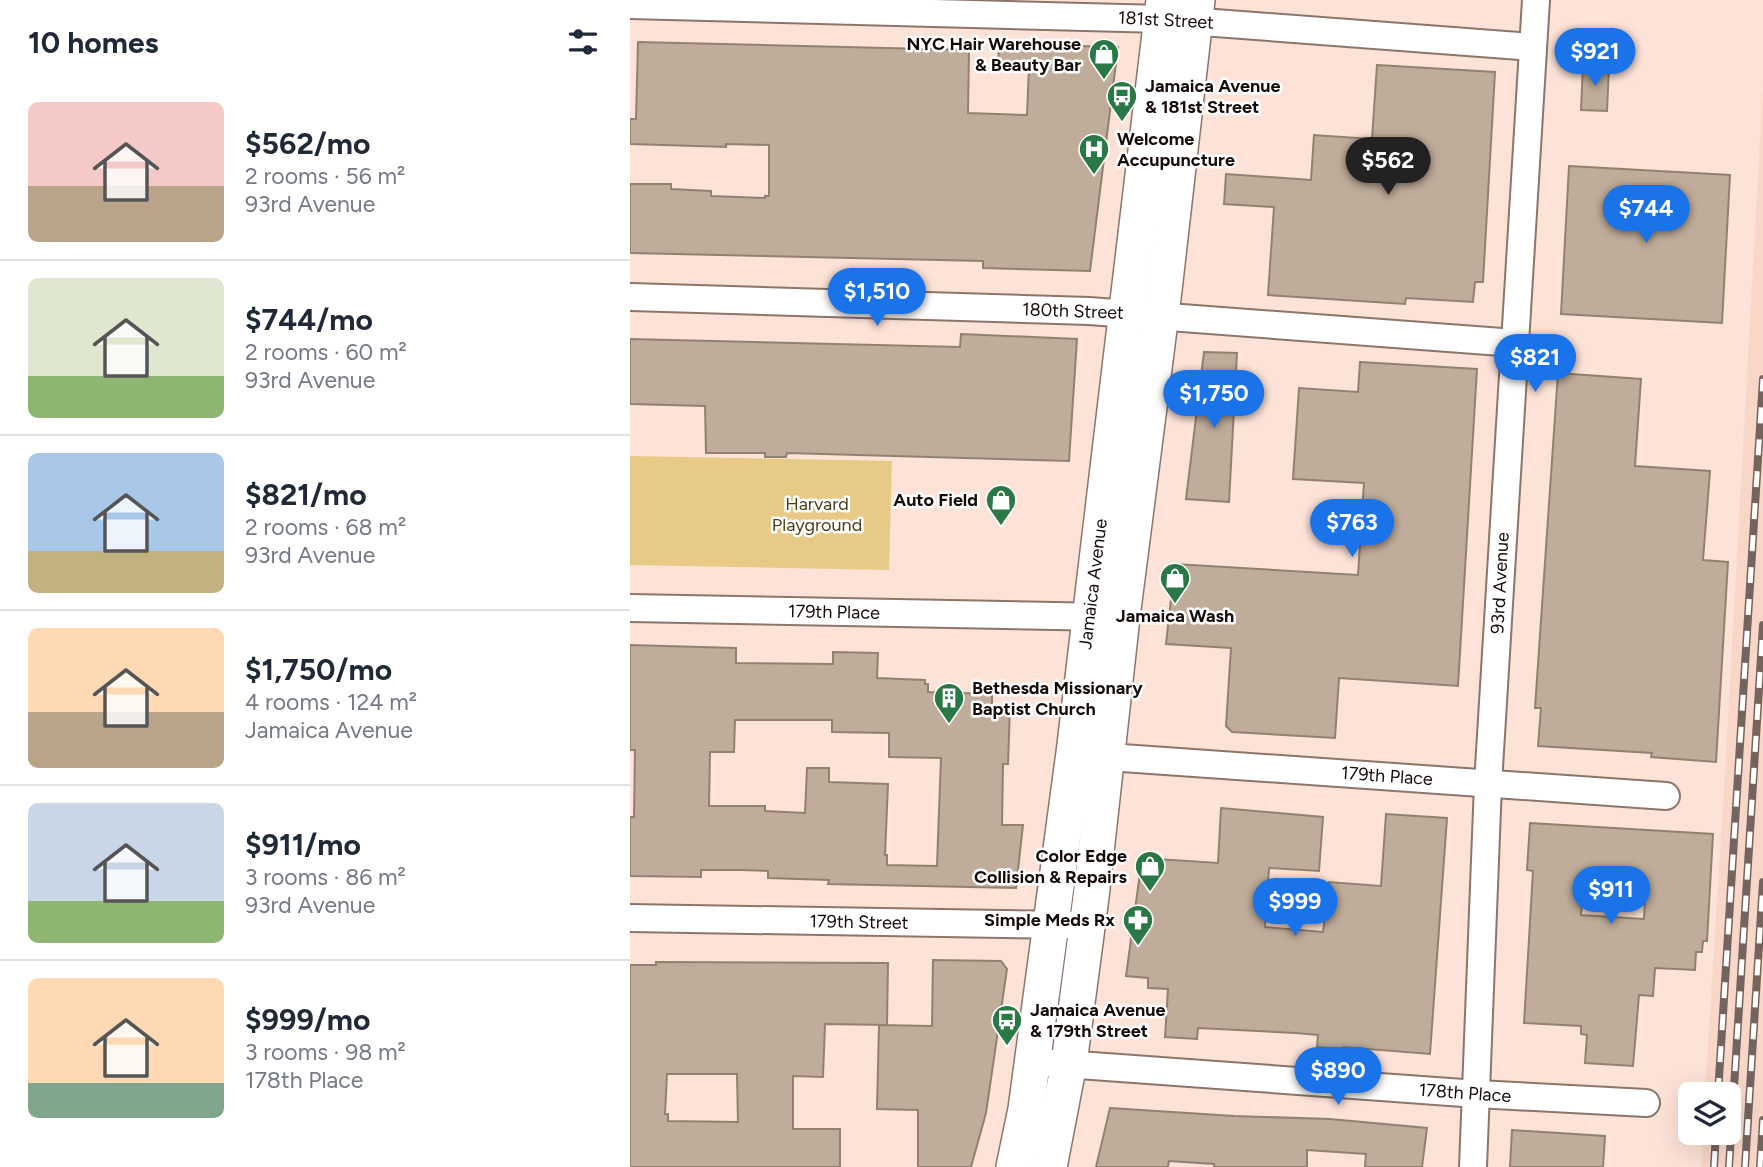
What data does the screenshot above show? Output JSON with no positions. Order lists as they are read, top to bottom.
{
  "streets": {
    "main road": ["Jamaica Avenue"],
    "street": [
      "181st Street",
      "180th Street",
      "93rd Avenue",
      "179th Place",
      "179th Street",
      "178th Place"
    ]
  },
  "crossings": [
    ["181st Street", "93rd Avenue"],
    ["181st Street", "Jamaica Avenue"],
    ["180th Street", "93rd Avenue"],
    ["180th Street", "Jamaica Avenue"],
    ["93rd Avenue", "179th Place"],
    ["93rd Avenue", "178th Place"],
    ["Jamaica Avenue", "179th Place"],
    ["Jamaica Avenue", "179th Street"],
    ["Jamaica Avenue", "178th Place"]
  ],
  "parks": ["Harvard Playground"],
  "places": {
    "shop": [
      "NYC Hair Warehouse & Beauty Bar",
      "Auto Field",
      "Jamaica Wash",
      "Color Edge Collision & Repairs"
    ],
    "bus stop": ["Jamaica Avenue & 181st Street", "Jamaica Avenue & 179th Street"],
    "hospital": ["Welcome Accupuncture"],
    "building": ["Bethesda Missionary Baptist Church"],
    "pharmacy": ["Simple Meds Rx"]
  },
  "page": {
    "heading": "10 homes",
    "price": [
      "$921",
      "$562",
      "$744",
      "$1,510",
      "$821",
      "$1,750",
      "$763",
      "$911",
      "$999",
      "$890"
    ],
    "list": [
      {
        "name": "$562/mo",
        "note": "2 rooms · 56 m² · 93rd Avenue"
      },
      {
        "name": "$744/mo",
        "note": "2 rooms · 60 m² · 93rd Avenue"
      },
      {
        "name": "$821/mo",
        "note": "2 rooms · 68 m² · 93rd Avenue"
      },
      {
        "name": "$1,750/mo",
        "note": "4 rooms · 124 m² · Jamaica Avenue"
      },
      {
        "name": "$911/mo",
        "note": "3 rooms · 86 m² · 93rd Avenue"
      },
      {
        "name": "$999/mo",
        "note": "3 rooms · 98 m² · 178th Place"
      }
    ]
  }
}
